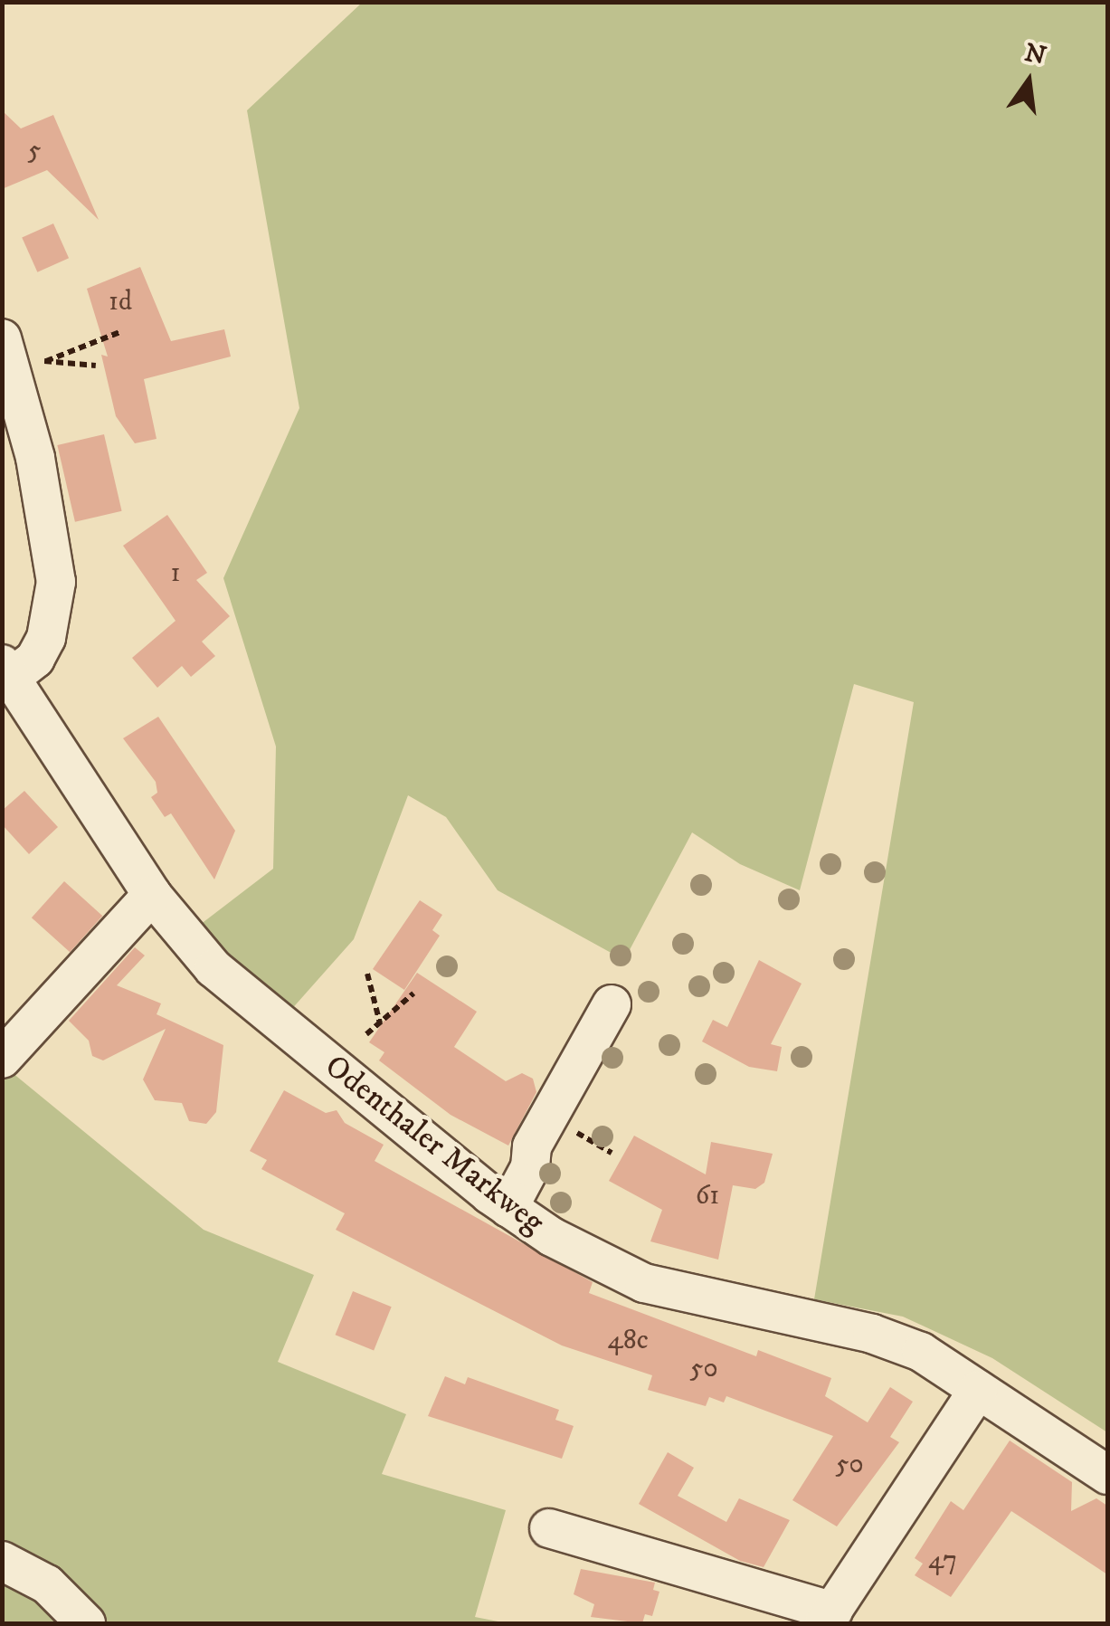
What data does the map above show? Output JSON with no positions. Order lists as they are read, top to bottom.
{
  "streets": {
    "street": ["Odenthaler Markweg"]
  },
  "house_numbers": [
    "5",
    "1d",
    "1",
    "61",
    "48c",
    "50",
    "50",
    "47"
  ],
  "north": "top"
}
